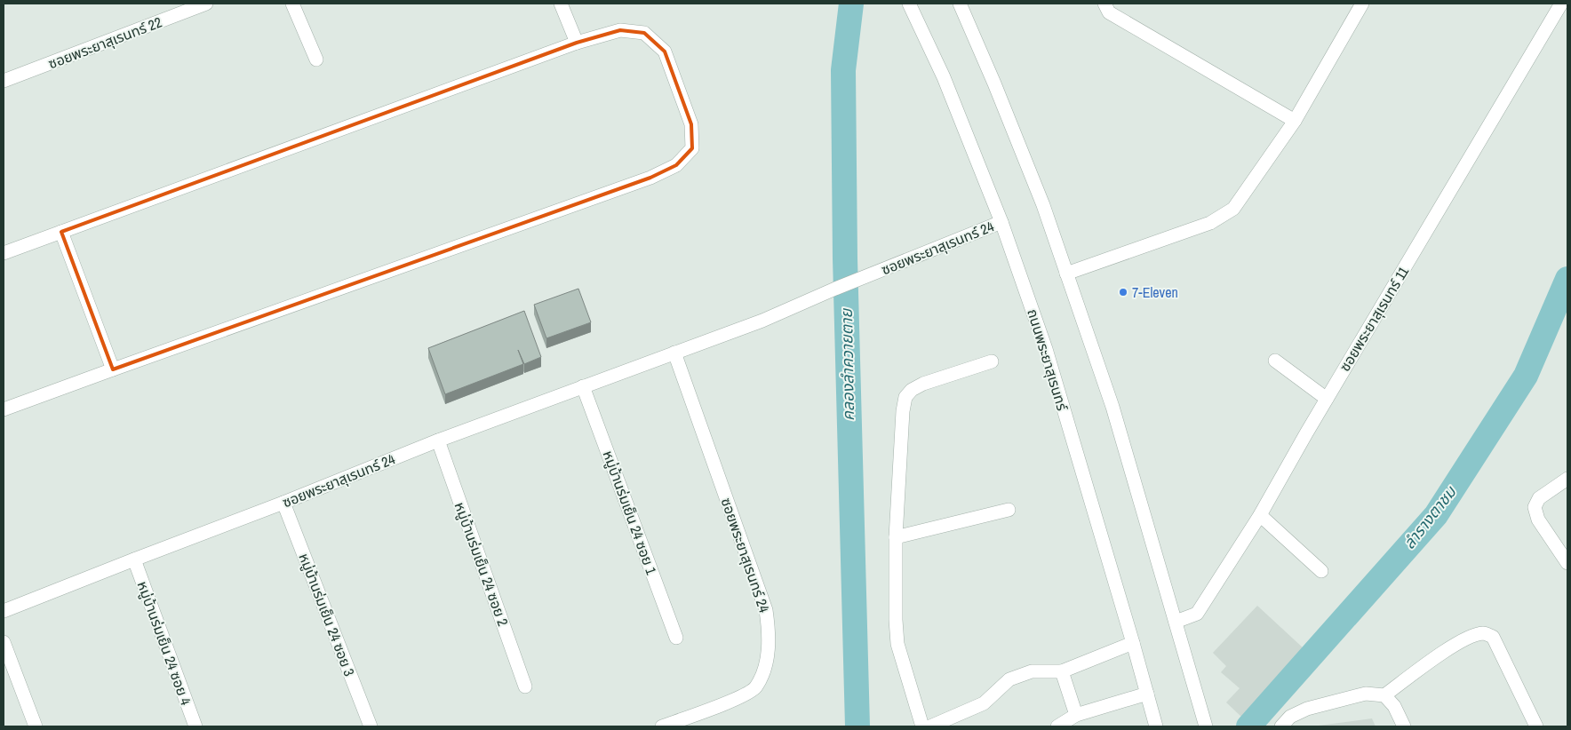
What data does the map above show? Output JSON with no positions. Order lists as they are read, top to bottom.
{
  "streets": {
    "street": [
      "ซอยพระยาสุเรนทร์ 22",
      "ซอยพระยาสุเรนทร์ 24",
      "ซอยพระยาสุเรนทร์ 11",
      "ถนนพระยาสุเรนทร์",
      "หมู่บ้านร่มเย็น 24 ซอย 1",
      "หมู่บ้านร่มเย็น 24 ซอย 2",
      "หมู่บ้านร่มเย็น 24 ซอย 3",
      "หมู่บ้านร่มเย็น 24 ซอย 4"
    ]
  },
  "crossings": [
    ["ซอยพระยาสุเรนทร์ 24", "ถนนพระยาสุเรนทร์"],
    ["ซอยพระยาสุเรนทร์ 24", "หมู่บ้านร่มเย็น 24 ซอย 1"],
    ["ซอยพระยาสุเรนทร์ 24", "หมู่บ้านร่มเย็น 24 ซอย 2"],
    ["ซอยพระยาสุเรนทร์ 24", "หมู่บ้านร่มเย็น 24 ซอย 3"],
    ["ซอยพระยาสุเรนทร์ 24", "หมู่บ้านร่มเย็น 24 ซอย 4"]
  ],
  "water": ["คลองลำควายตาย", "ลำรางตาชม"],
  "places": ["7-Eleven"]
}
